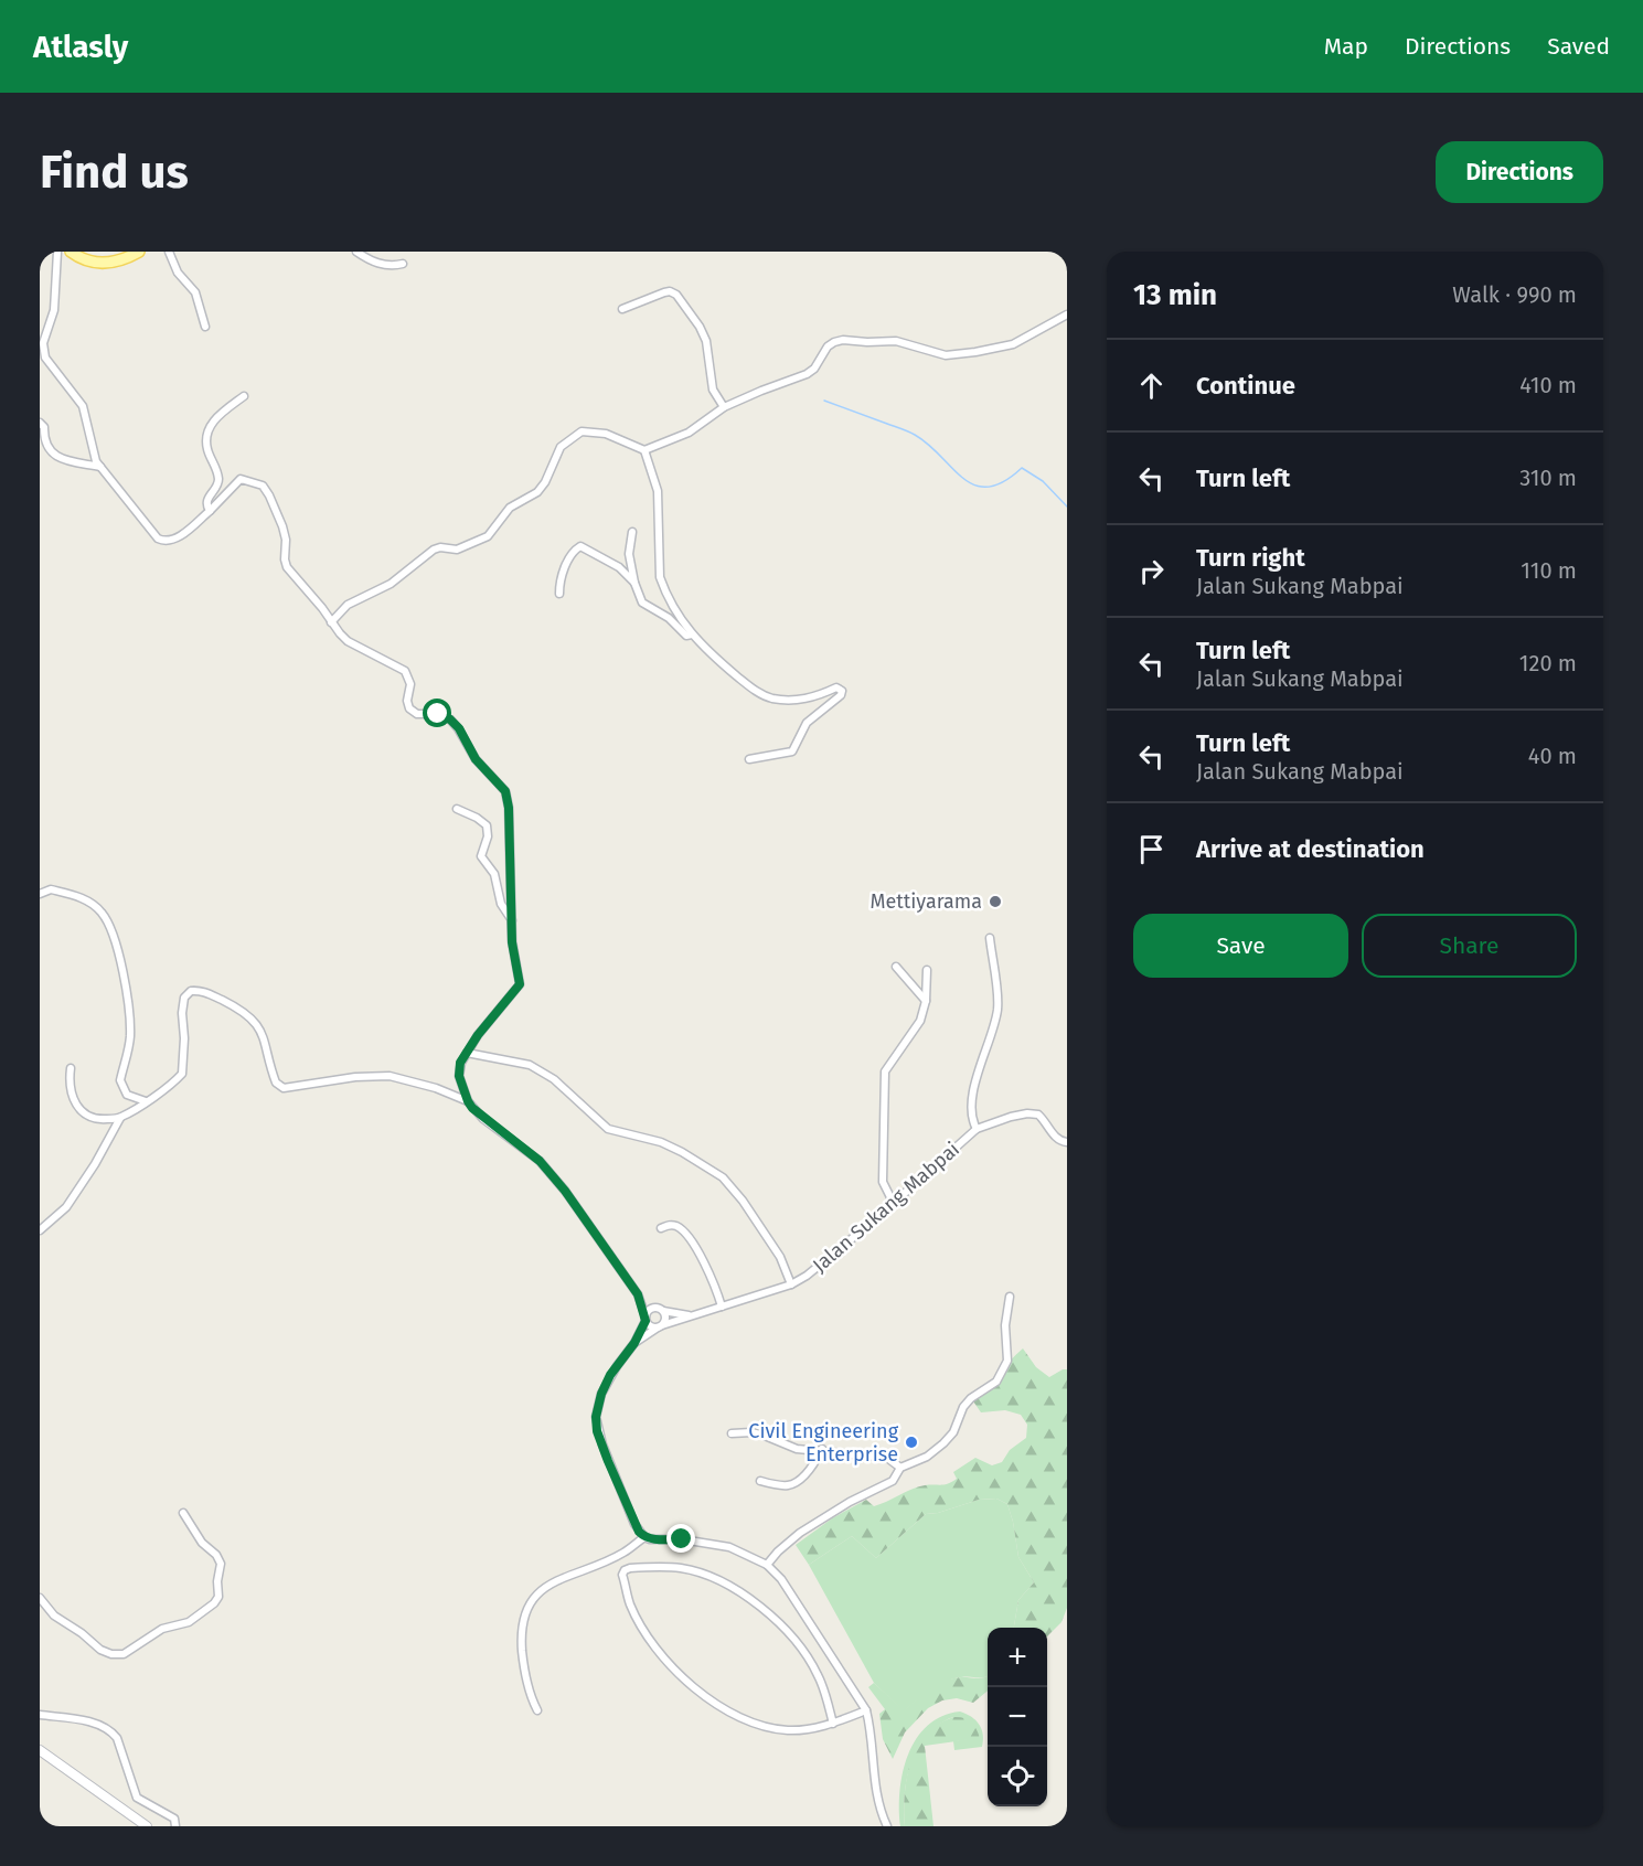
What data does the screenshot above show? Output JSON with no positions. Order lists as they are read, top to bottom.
{
  "streets": {
    "street": ["Jalan Sukang Mabpai"]
  },
  "places": ["Mettiyarama", "Civil Engineering Enterprise"],
  "page": {
    "header": "Atlasly",
    "nav": ["Map", "Directions", "Saved"],
    "buttons": [
      "Directions",
      ["Save", "Share"]
    ],
    "title": "Find us",
    "heading": ["13 min", "Walk · 990 m"],
    "list": [
      ["Continue", "410 m"],
      ["Turn left", "310 m"],
      ["Turn right", "Jalan Sukang Mabpai", "110 m"],
      ["Turn left", "Jalan Sukang Mabpai", "120 m"],
      ["Turn left", "Jalan Sukang Mabpai", "40 m"],
      "Arrive at destination"
    ],
    "map_buttons": ["+", "−"]
  }
}
